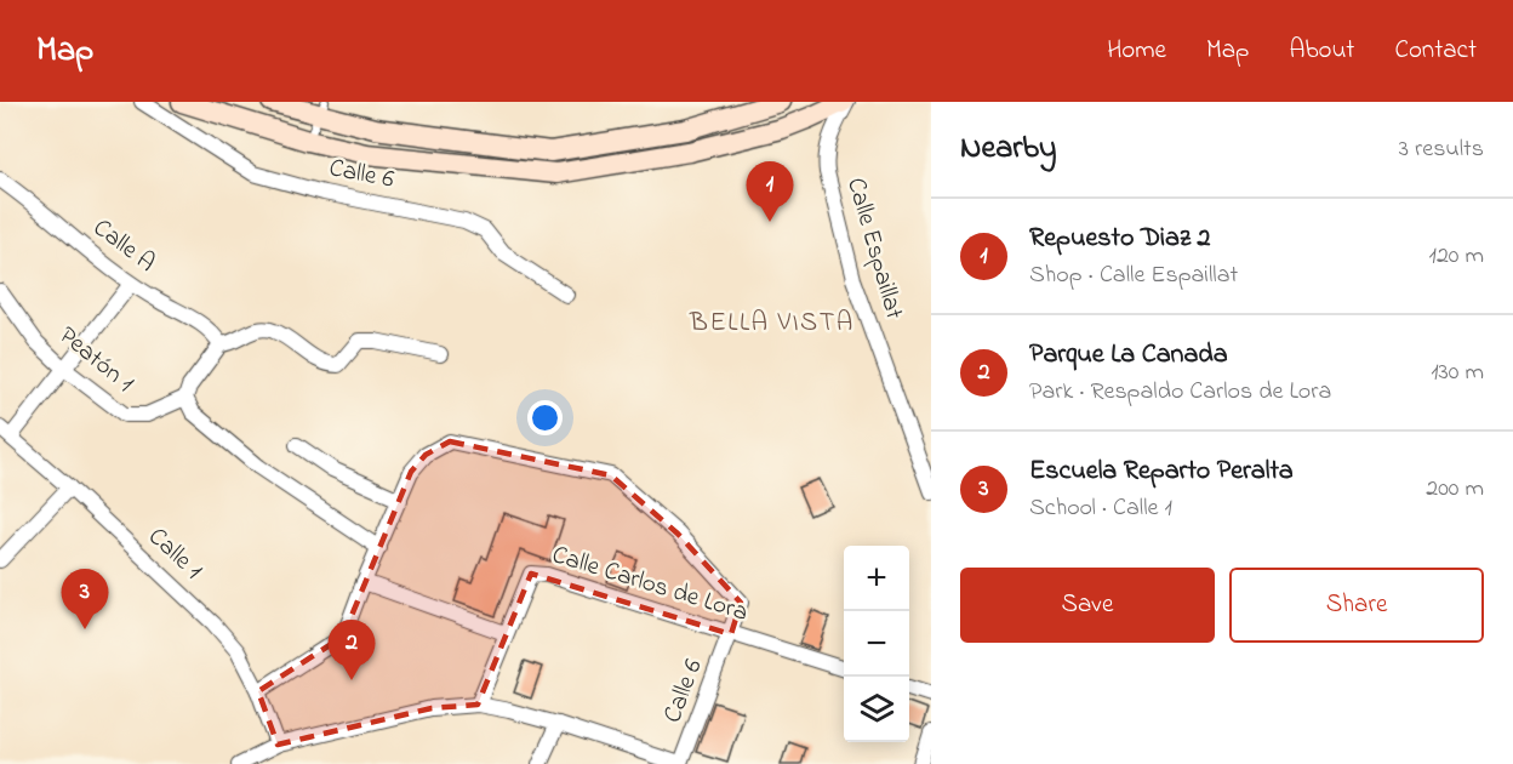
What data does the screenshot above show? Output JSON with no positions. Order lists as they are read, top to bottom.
{
  "streets": {
    "street": [
      "Calle 6",
      "Calle A",
      "Calle Espaillat",
      "Peatón 1",
      "Calle 1",
      "Calle Carlos de Lora"
    ]
  },
  "crossings": [
    ["Calle 6", "Calle Carlos de Lora"]
  ],
  "districts": ["BELLA VISTA"],
  "page": {
    "header": "Map",
    "nav": [
      "Home",
      "Map",
      "About",
      "Contact"
    ],
    "heading": ["Nearby", "3 results"],
    "pins": ["1", "3", "2"],
    "list": [
      {
        "mark": "1",
        "name": "Repuesto Diaz 2",
        "note": "Shop · Calle Espaillat",
        "value": "120 m"
      },
      {
        "mark": "2",
        "name": "Parque La Canada",
        "note": "Park · Respaldo Carlos de Lora",
        "value": "130 m"
      },
      {
        "mark": "3",
        "name": "Escuela Reparto Peralta",
        "note": "School · Calle 1",
        "value": "200 m"
      }
    ],
    "map_buttons": ["+", "−"],
    "buttons": ["Save", "Share"]
  }
}
